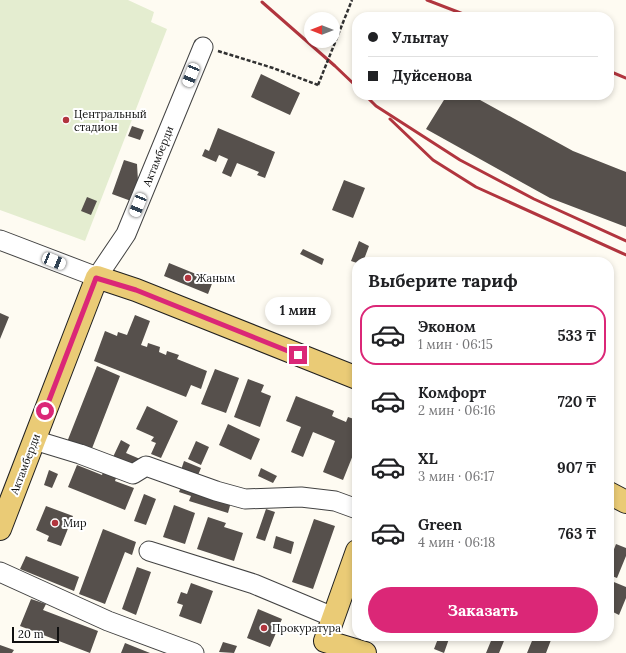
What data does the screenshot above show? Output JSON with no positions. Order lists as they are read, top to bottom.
{
  "streets": {
    "main road": ["Актамберди"]
  },
  "places": [
    "Центральный стадион",
    "Жаным",
    "Мир",
    "Прокуратура"
  ],
  "scale_bar": "20 m",
  "north": "left",
  "page": {
    "banner": ["Улытау", "Дуйсенова"],
    "heading": "Выберите тариф",
    "bubble": "1 мин",
    "list": [
      {
        "name": "Эконом",
        "note": "1 мин · 06:15",
        "value": "533 ₸"
      },
      {
        "name": "Комфорт",
        "note": "2 мин · 06:16",
        "value": "720 ₸"
      },
      {
        "name": "XL",
        "note": "3 мин · 06:17",
        "value": "907 ₸"
      },
      {
        "name": "Green",
        "note": "4 мин · 06:18",
        "value": "763 ₸"
      }
    ],
    "buttons": "Заказать",
    "scale": "20 m"
  }
}
